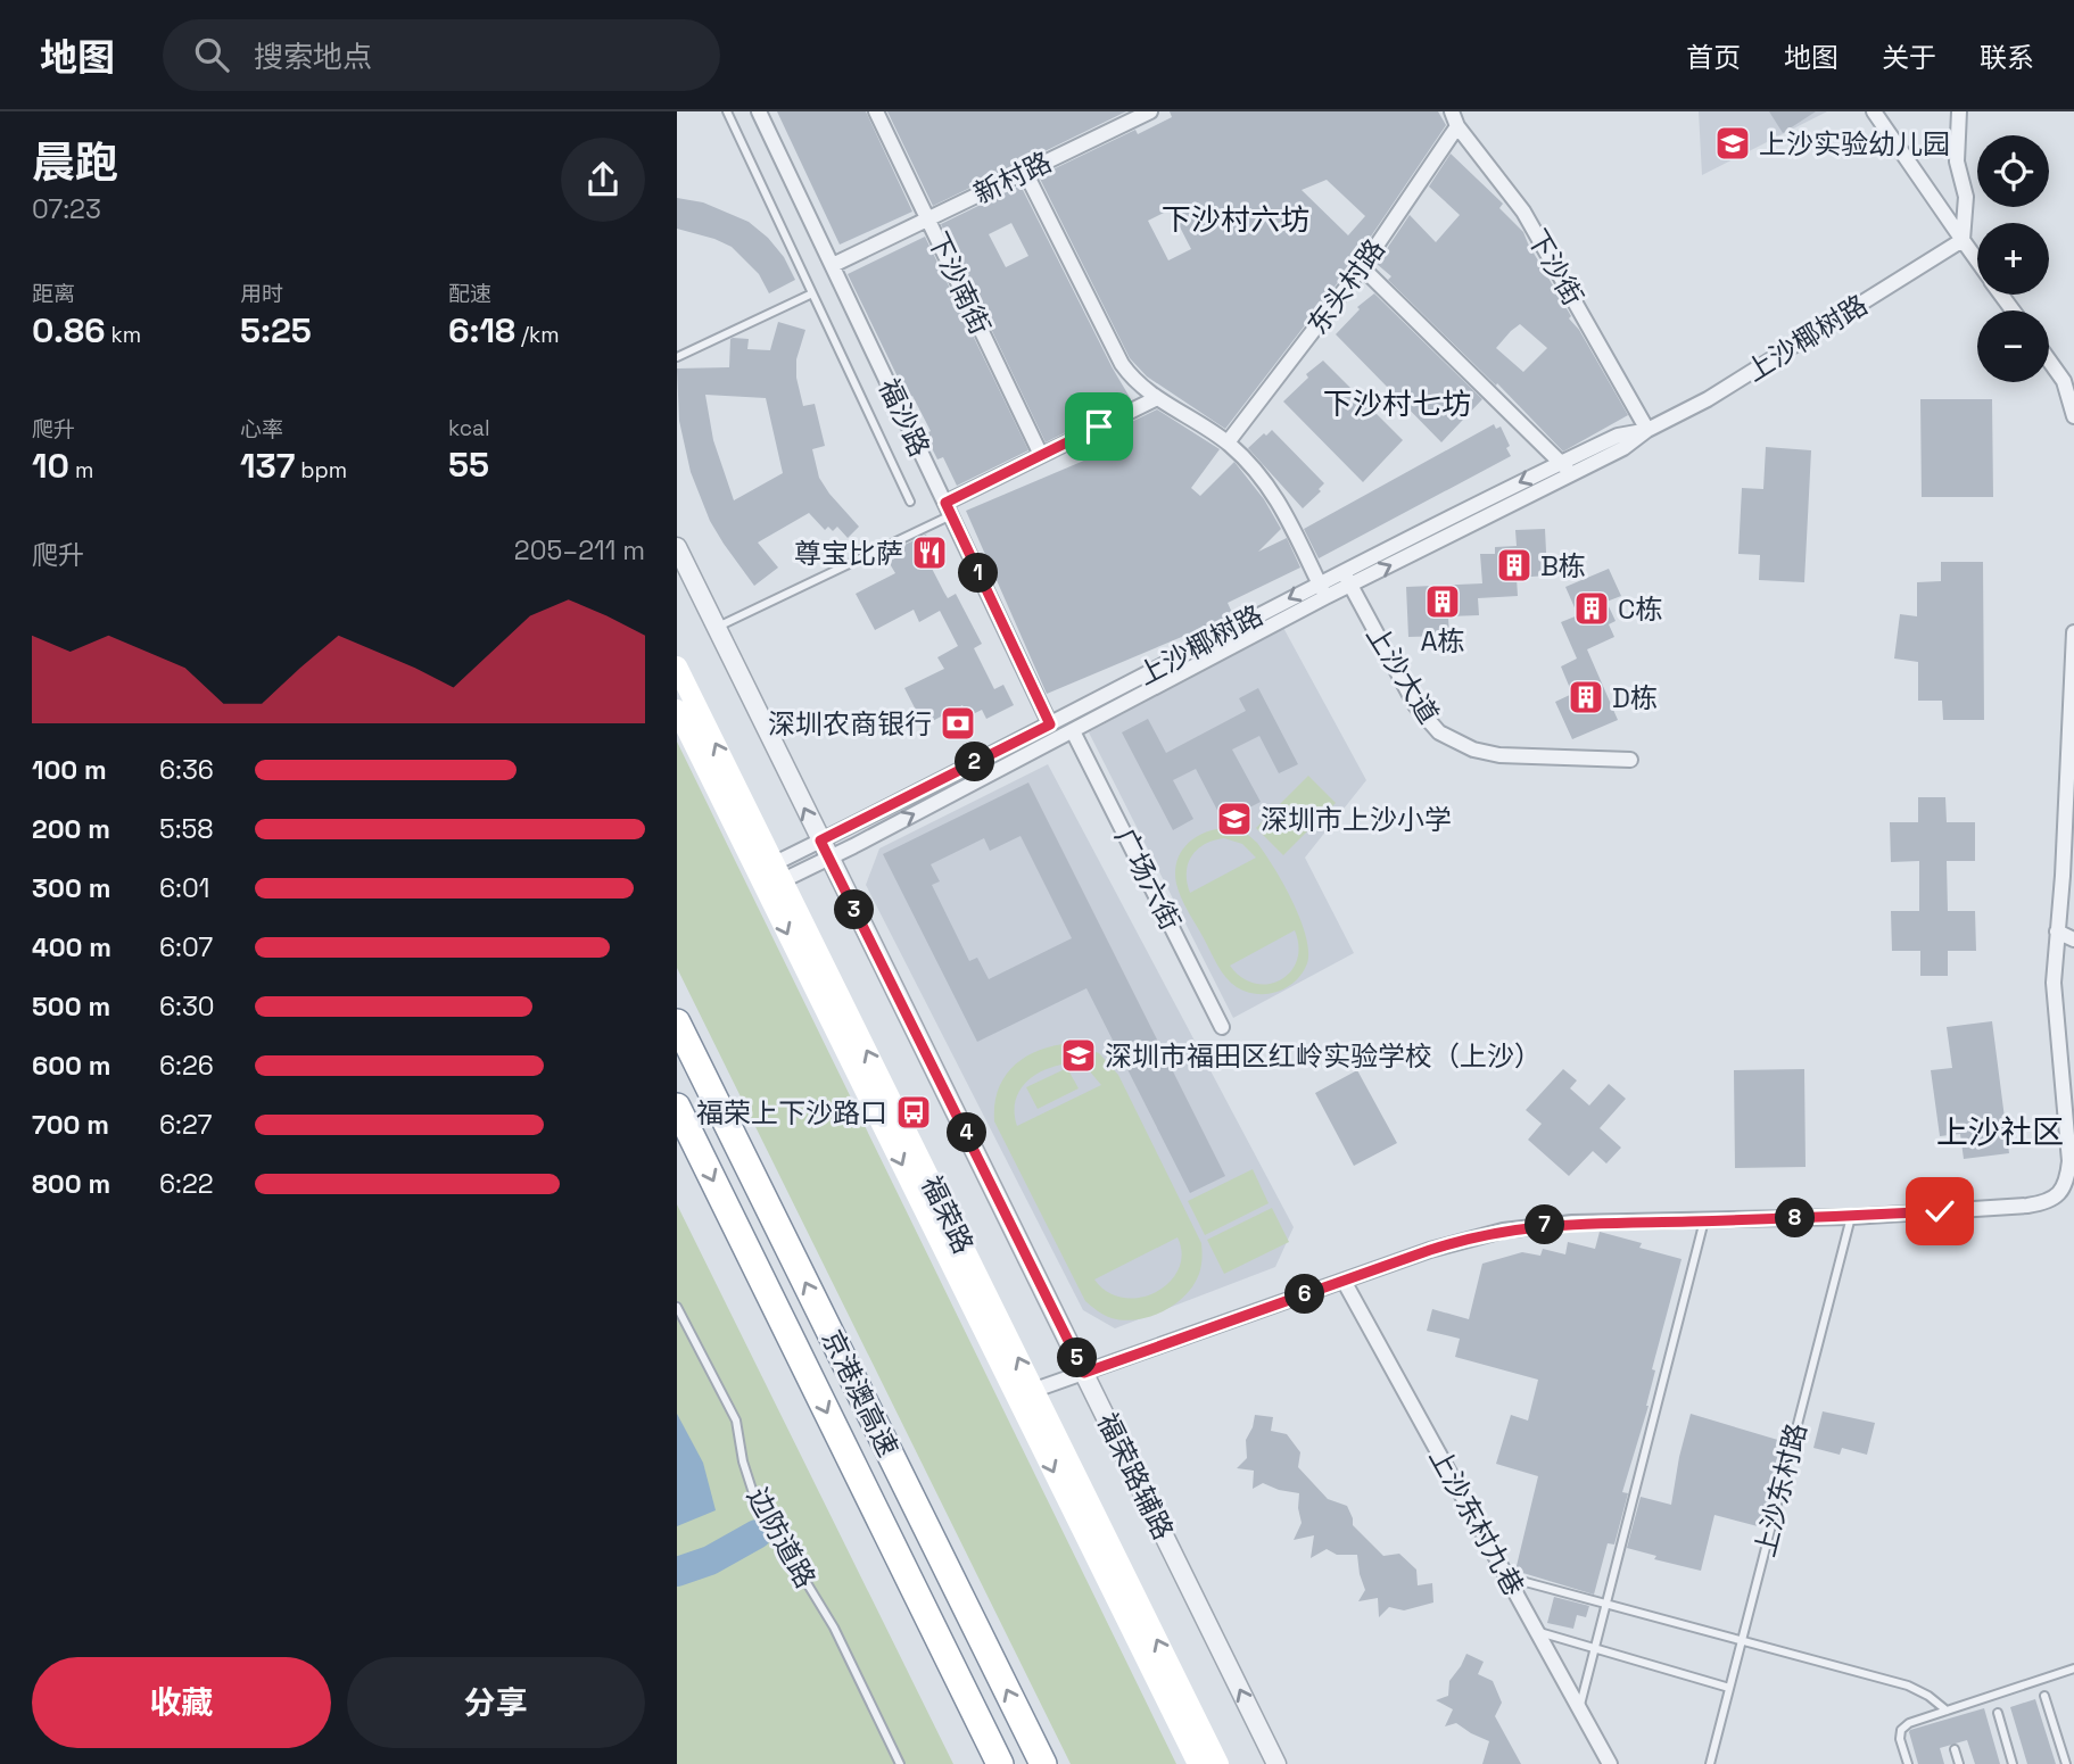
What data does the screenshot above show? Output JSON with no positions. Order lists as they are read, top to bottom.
{
  "streets": {
    "highway": ["京港澳高速"],
    "main road": ["福荣路"],
    "street": [
      "新村路",
      "下沙街",
      "下沙南街",
      "东头村路",
      "上沙椰树路",
      "福沙路",
      "上沙大道",
      "广场六街",
      "福荣路辅路",
      "上沙东村九巷"
    ],
    "lane": ["上沙东村路", "边防道路"]
  },
  "crossings": [
    ["新村路", "下沙南街"],
    ["新村路", "福沙路"],
    ["下沙街", "东头村路"],
    ["下沙街", "上沙椰树路"],
    ["上沙椰树路", "福沙路"],
    ["上沙椰树路", "上沙大道"],
    ["上沙椰树路", "广场六街"],
    ["上沙椰树路", "福荣路"],
    ["上沙椰树路", "福荣路辅路"]
  ],
  "one_way": ["福荣路辅路"],
  "districts": ["下沙村六坊", "下沙村七坊", "上沙社区"],
  "places": {
    "school or university": ["上沙实验幼儿园", "深圳市上沙小学", "深圳市福田区红岭实验学校（上沙）"],
    "restaurant": ["尊宝比萨"],
    "building": [
      "B栋",
      "A栋",
      "C栋",
      "D栋"
    ],
    "bank": ["深圳农商银行"],
    "bus stop": ["福荣上下沙路口"]
  },
  "page": {
    "header": "地图",
    "search": "搜索地点",
    "nav": [
      "首页",
      "地图",
      "关于",
      "联系"
    ],
    "heading": ["晨跑", "07:23"],
    "map_buttons": ["+", "−"],
    "stats": [
      ["距离", "0.86 km"],
      ["用时", "5:25"],
      ["配速", "6:18 /km"],
      ["爬升", "10 m"],
      ["心率", "137 bpm"],
      ["kcal", "55"]
    ],
    "chart": ["爬升", "205–211 m"],
    "pins": [
      "1",
      "2",
      "3",
      "4",
      "8",
      "7",
      "6",
      "5"
    ],
    "list": [
      {
        "name": "100 m",
        "note": "6:36"
      },
      {
        "name": "200 m",
        "note": "5:58"
      },
      {
        "name": "300 m",
        "note": "6:01"
      },
      {
        "name": "400 m",
        "note": "6:07"
      },
      {
        "name": "500 m",
        "note": "6:30"
      },
      {
        "name": "600 m",
        "note": "6:26"
      },
      {
        "name": "700 m",
        "note": "6:27"
      },
      {
        "name": "800 m",
        "note": "6:22"
      }
    ],
    "buttons": ["收藏", "分享"]
  }
}
